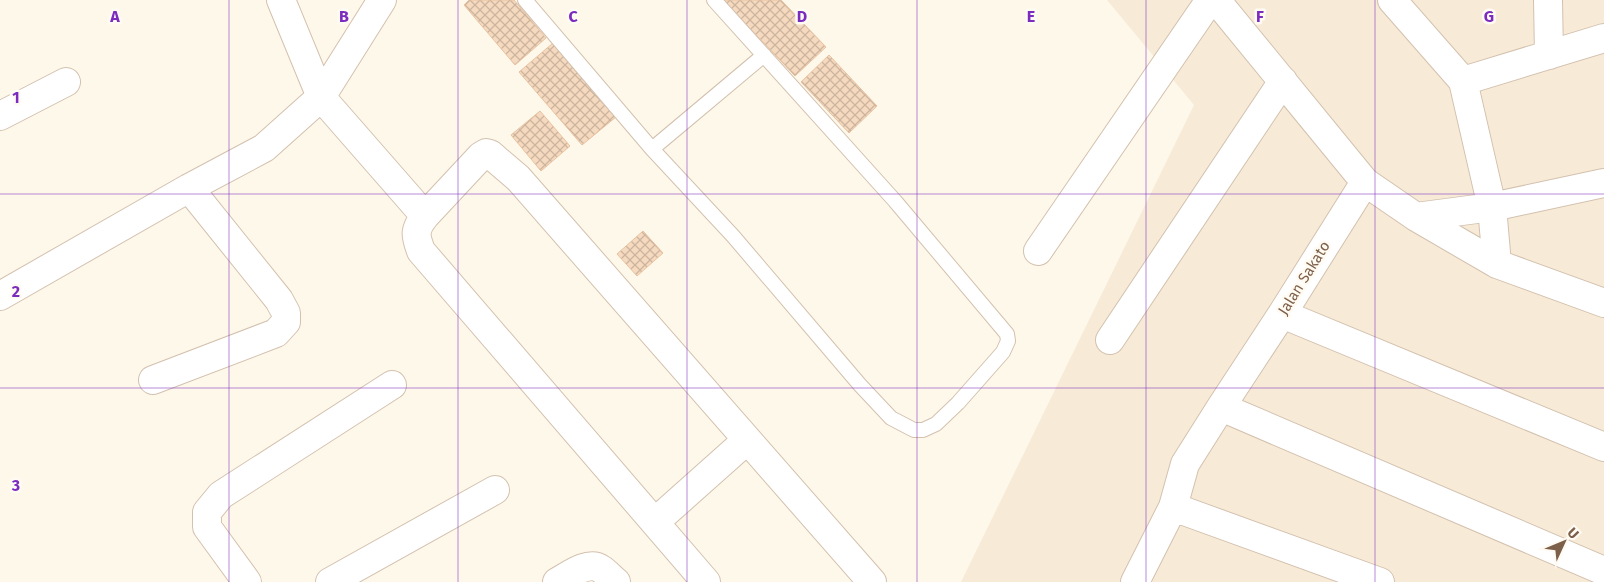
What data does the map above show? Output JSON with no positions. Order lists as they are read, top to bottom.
{
  "streets": {
    "street": ["Jalan Sakato"]
  },
  "north": "top right",
  "grid": {
    "columns": [
      "A",
      "B",
      "C",
      "D",
      "E",
      "F",
      "G"
    ],
    "rows": ["1", "2", "3"]
  }
}
